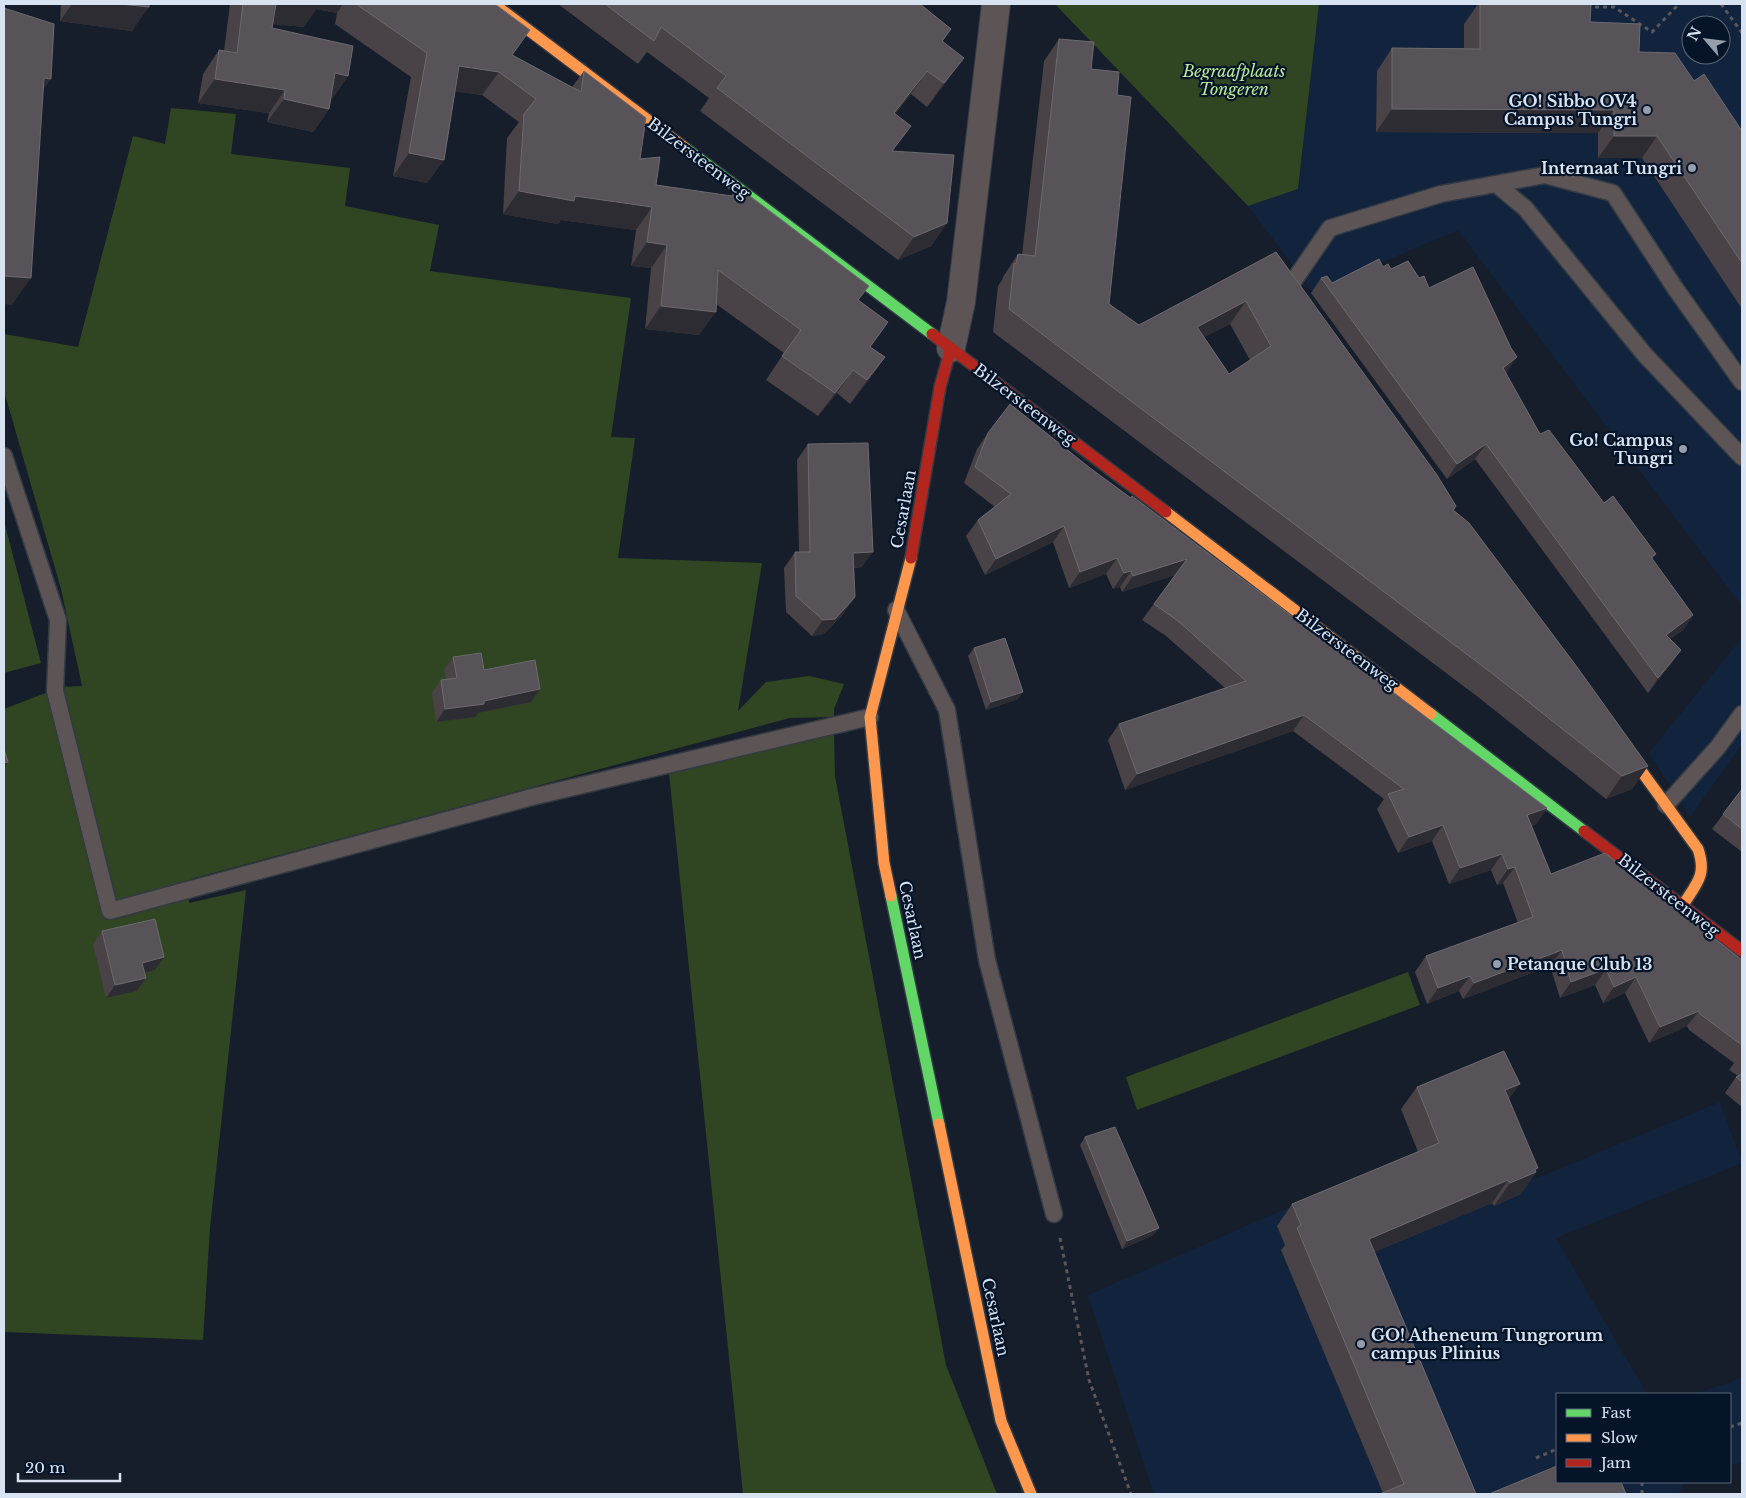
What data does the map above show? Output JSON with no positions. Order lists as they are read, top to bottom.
{
  "streets": {
    "main road": ["Bilzersteenweg", "Cesarlaan"]
  },
  "crossings": [
    ["Bilzersteenweg", "Cesarlaan"]
  ],
  "parks": ["Begraafplaats Tongeren"],
  "places": [
    "GO! Sibbo OV4 Campus Tungri",
    "Internaat Tungri",
    "Go! Campus Tungri",
    "Petanque Club 13",
    "GO! Atheneum Tungrorum campus Plinius"
  ],
  "legend": ["Fast", "Slow", "Jam"],
  "scale_bar": "20 m",
  "north": "top left"
}
